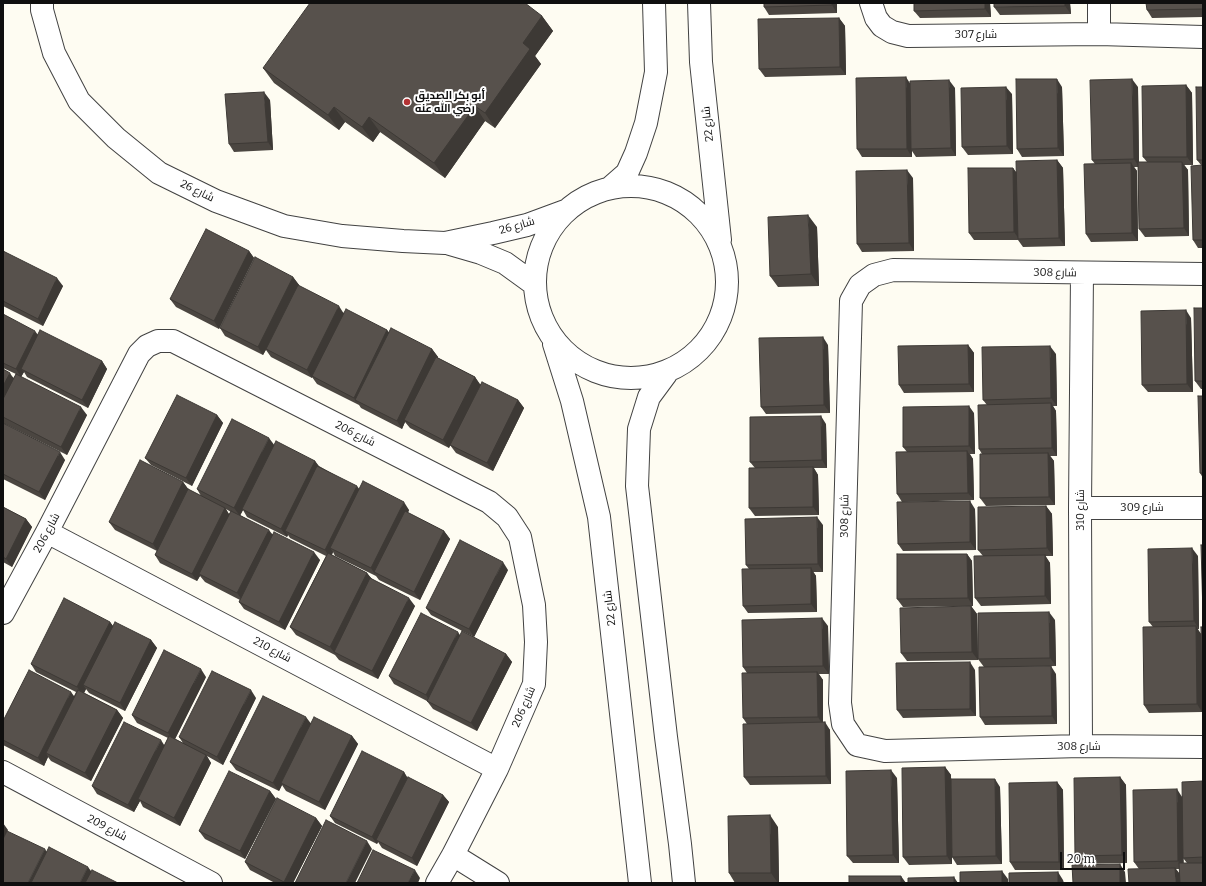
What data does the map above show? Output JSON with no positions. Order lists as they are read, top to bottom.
{
  "streets": {
    "street": [
      "شارع 307",
      "شارع 22",
      "شارع 26",
      "شارع 308",
      "شارع 206",
      "شارع 309",
      "شارع 310",
      "شارع 210",
      "شارع 209"
    ]
  },
  "crossings": [
    ["شارع 308", "شارع 310"],
    ["شارع 206", "شارع 210"],
    ["شارع 309", "شارع 310"]
  ],
  "places": ["أبو بكر الصديق رضي الله عنه"],
  "scale_bar": "20 m"
}
